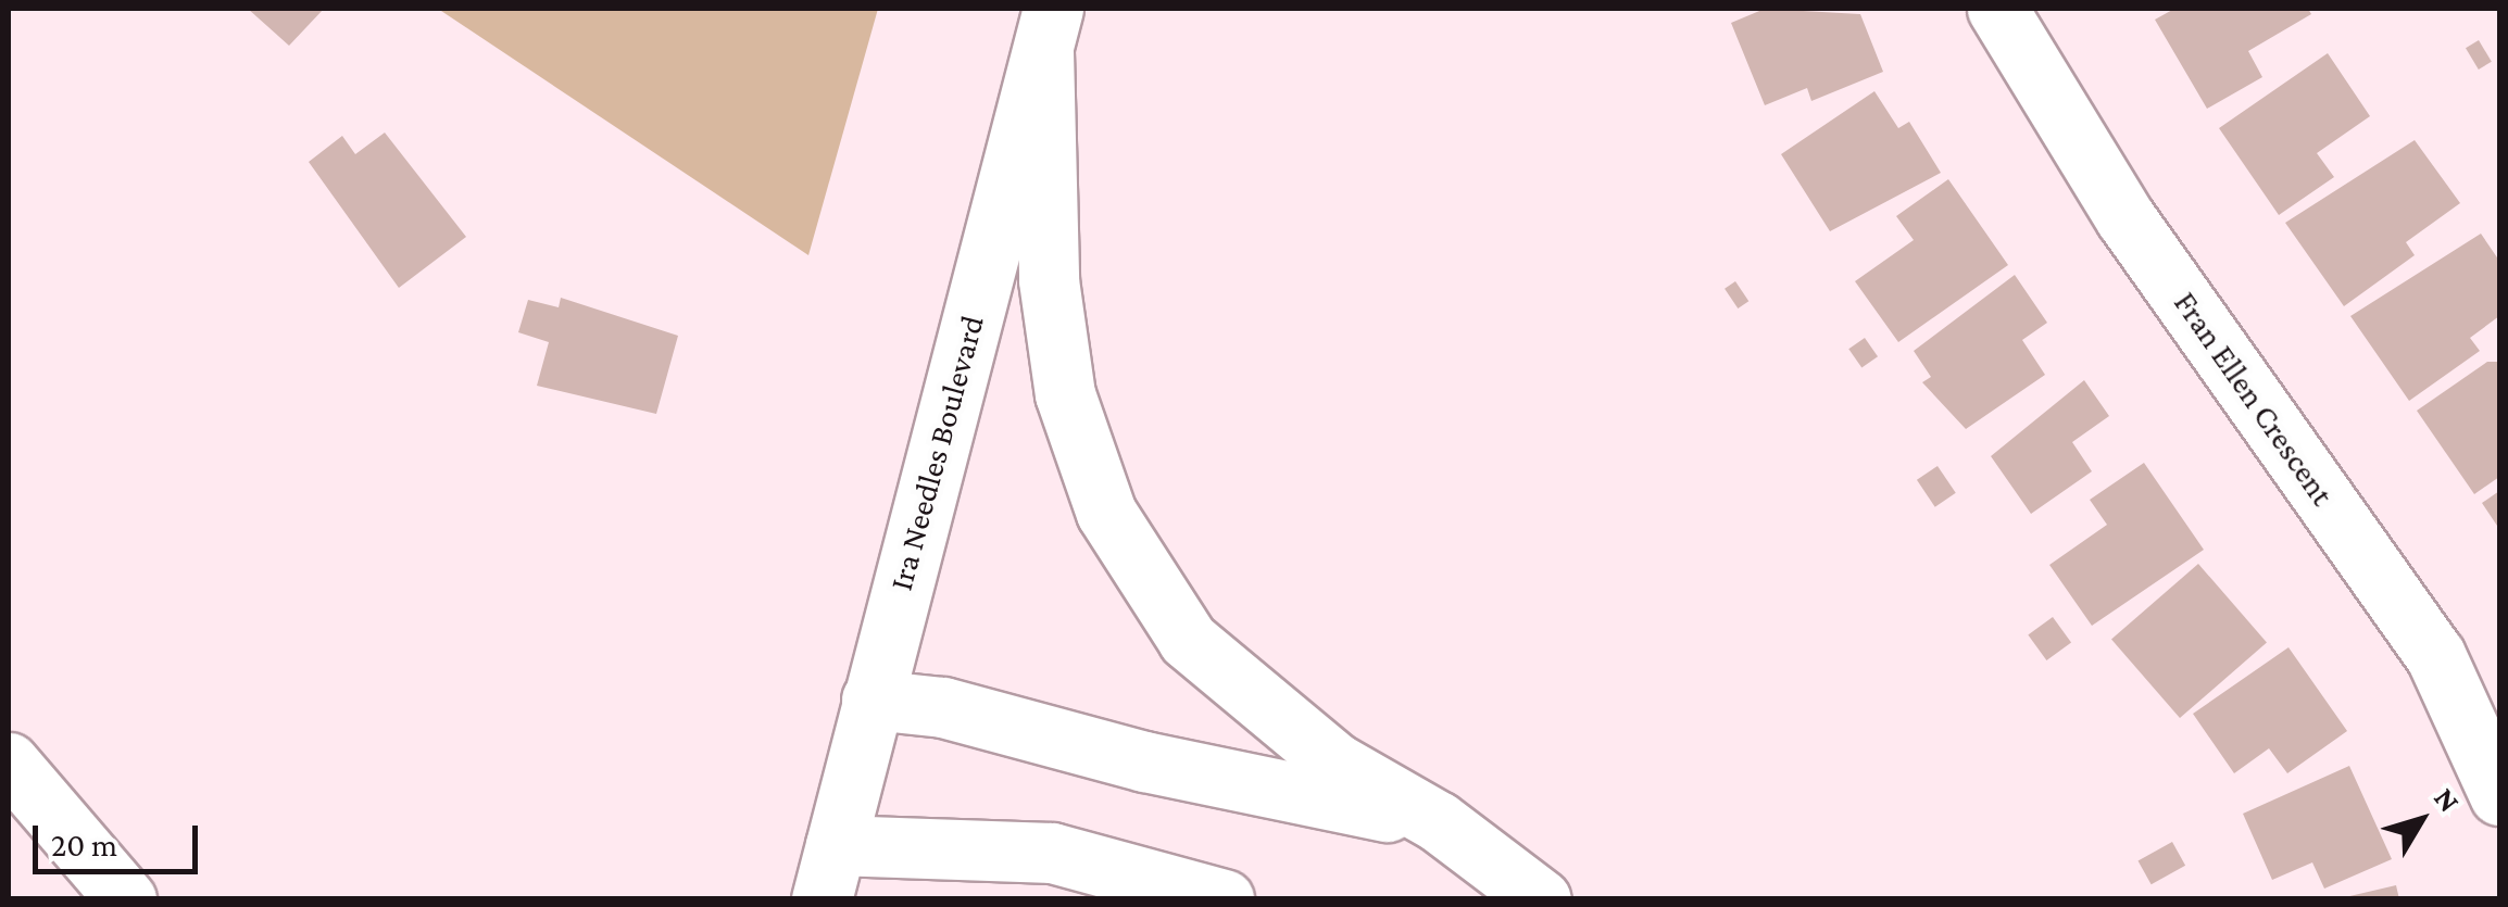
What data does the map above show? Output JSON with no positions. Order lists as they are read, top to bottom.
{
  "streets": {
    "main road": ["Fran Ellen Crescent", "Ira Needles Boulevard"]
  },
  "scale_bar": "20 m",
  "north": "top right"
}
